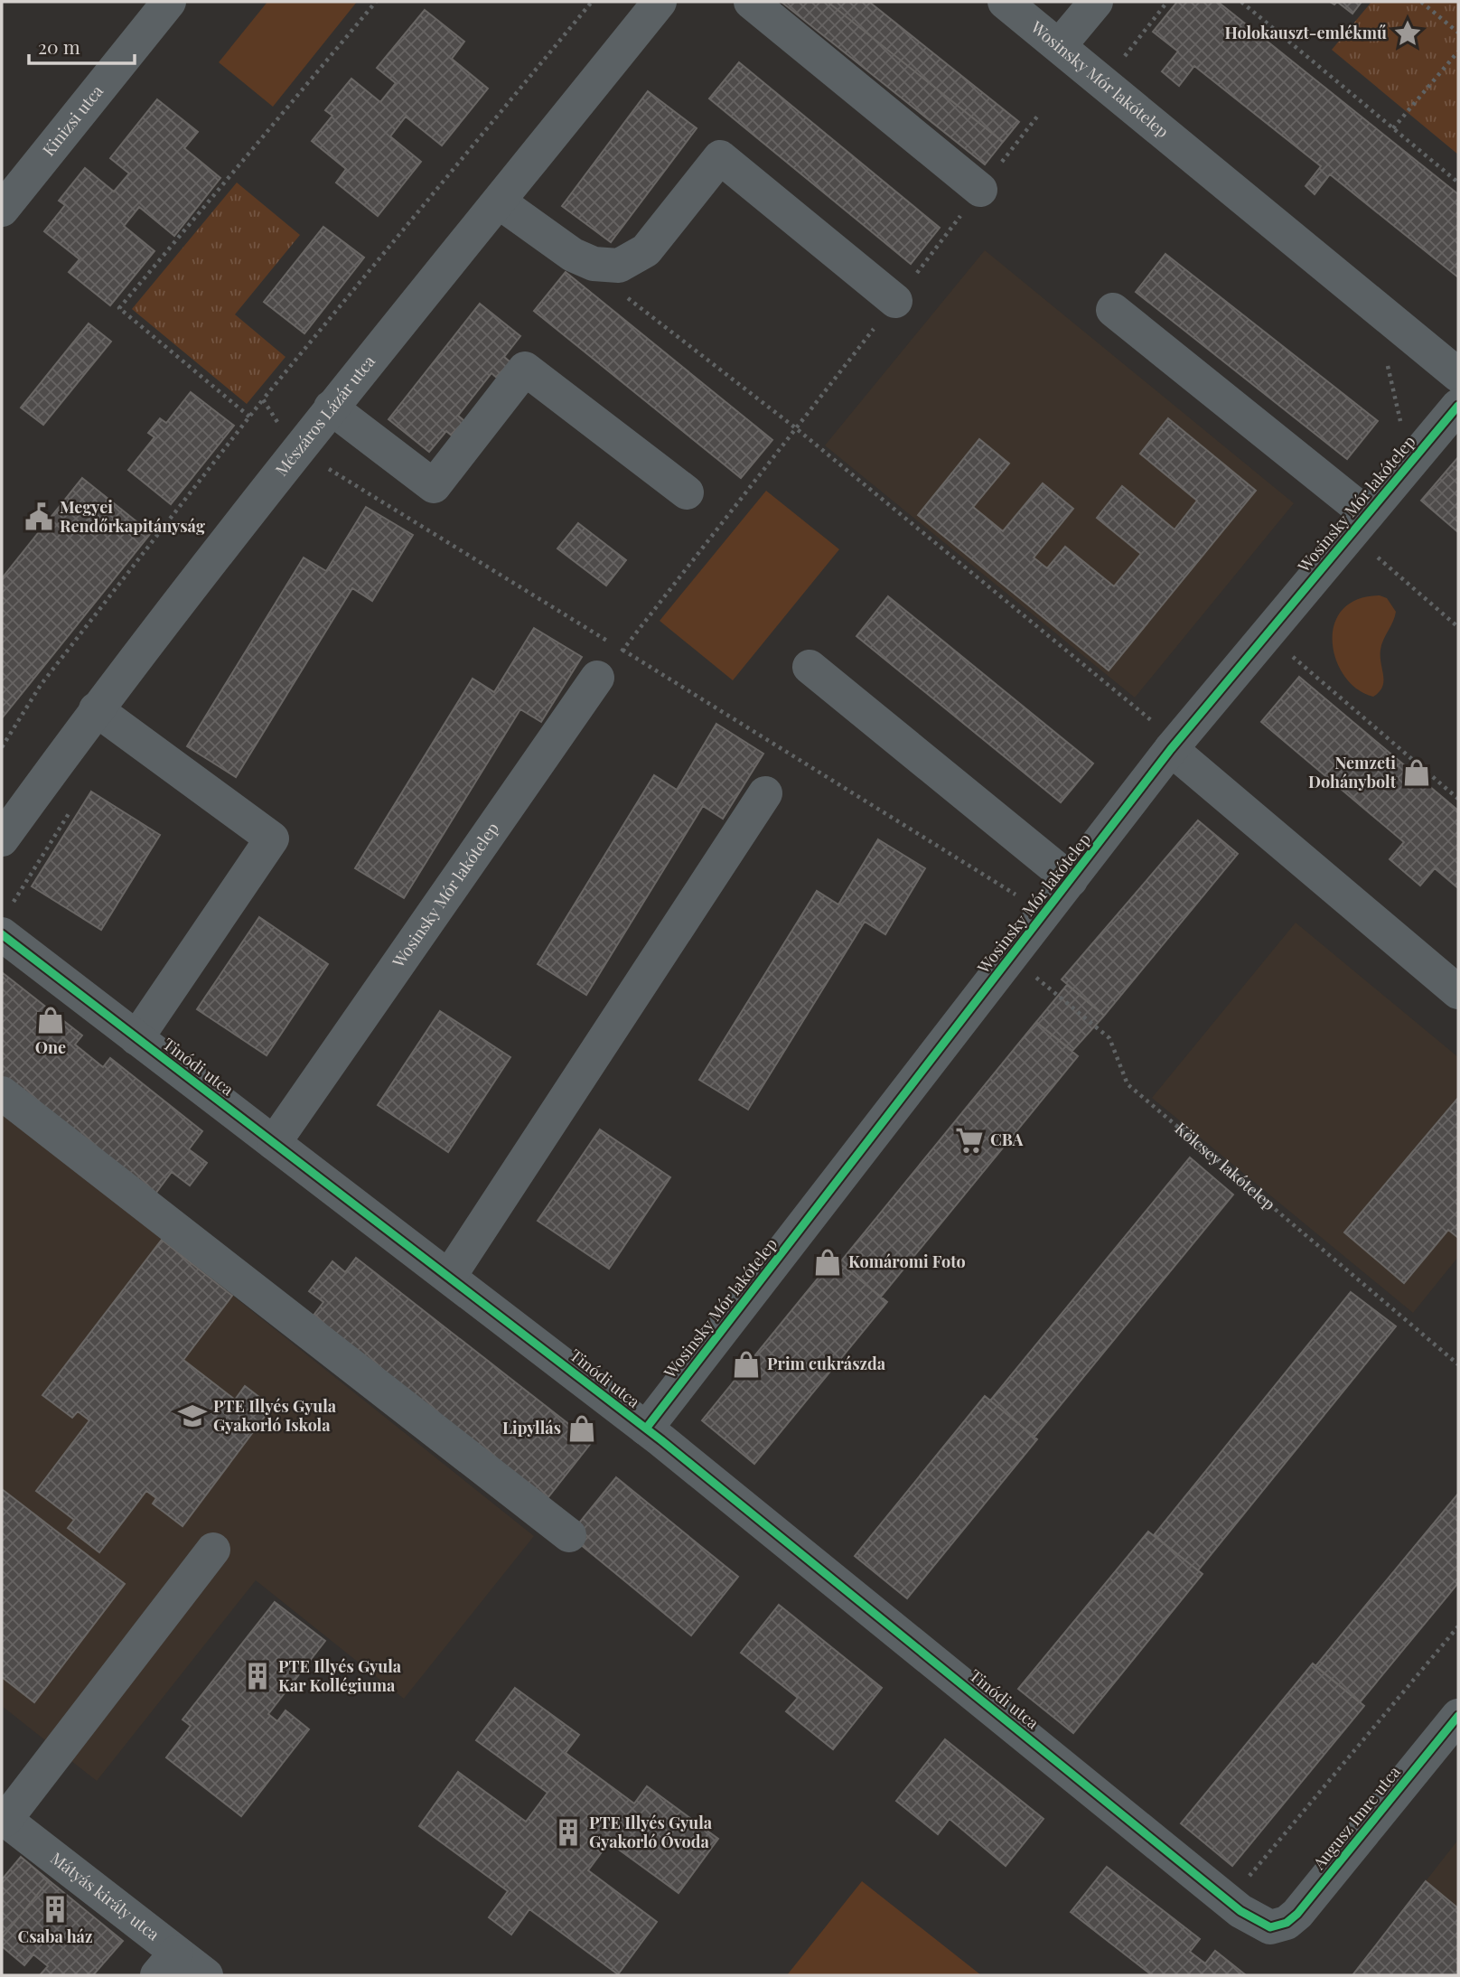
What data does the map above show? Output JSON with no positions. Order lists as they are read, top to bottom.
{
  "streets": {
    "street": [
      "Wosinsky Mór lakótelep",
      "Kinizsi utca",
      "Mészáros Lázár utca",
      "Tinódi utca",
      "Augusz Imre utca",
      "Mátyás király utca"
    ],
    "path": ["Kölcsey lakótelep"]
  },
  "crossings": [
    ["Wosinsky Mór lakótelep", "Tinódi utca"],
    ["Wosinsky Mór lakótelep", "Kölcsey lakótelep"],
    ["Tinódi utca", "Augusz Imre utca"]
  ],
  "places": {
    "place": ["Holokauszt-emlékmű"],
    "public building": ["Megyei Rendőrkapitányság"],
    "shop": [
      "Nemzeti Dohánybolt",
      "One",
      "Komáromi Foto",
      "Prim cukrászda",
      "Lipyllás"
    ],
    "supermarket": ["CBA"],
    "school or university": ["PTE Illyés Gyula Gyakorló Iskola"],
    "building": ["PTE Illyés Gyula Kar Kollégiuma", "PTE Illyés Gyula Gyakorló Óvoda", "Csaba ház"]
  },
  "scale_bar": "20 m"
}
